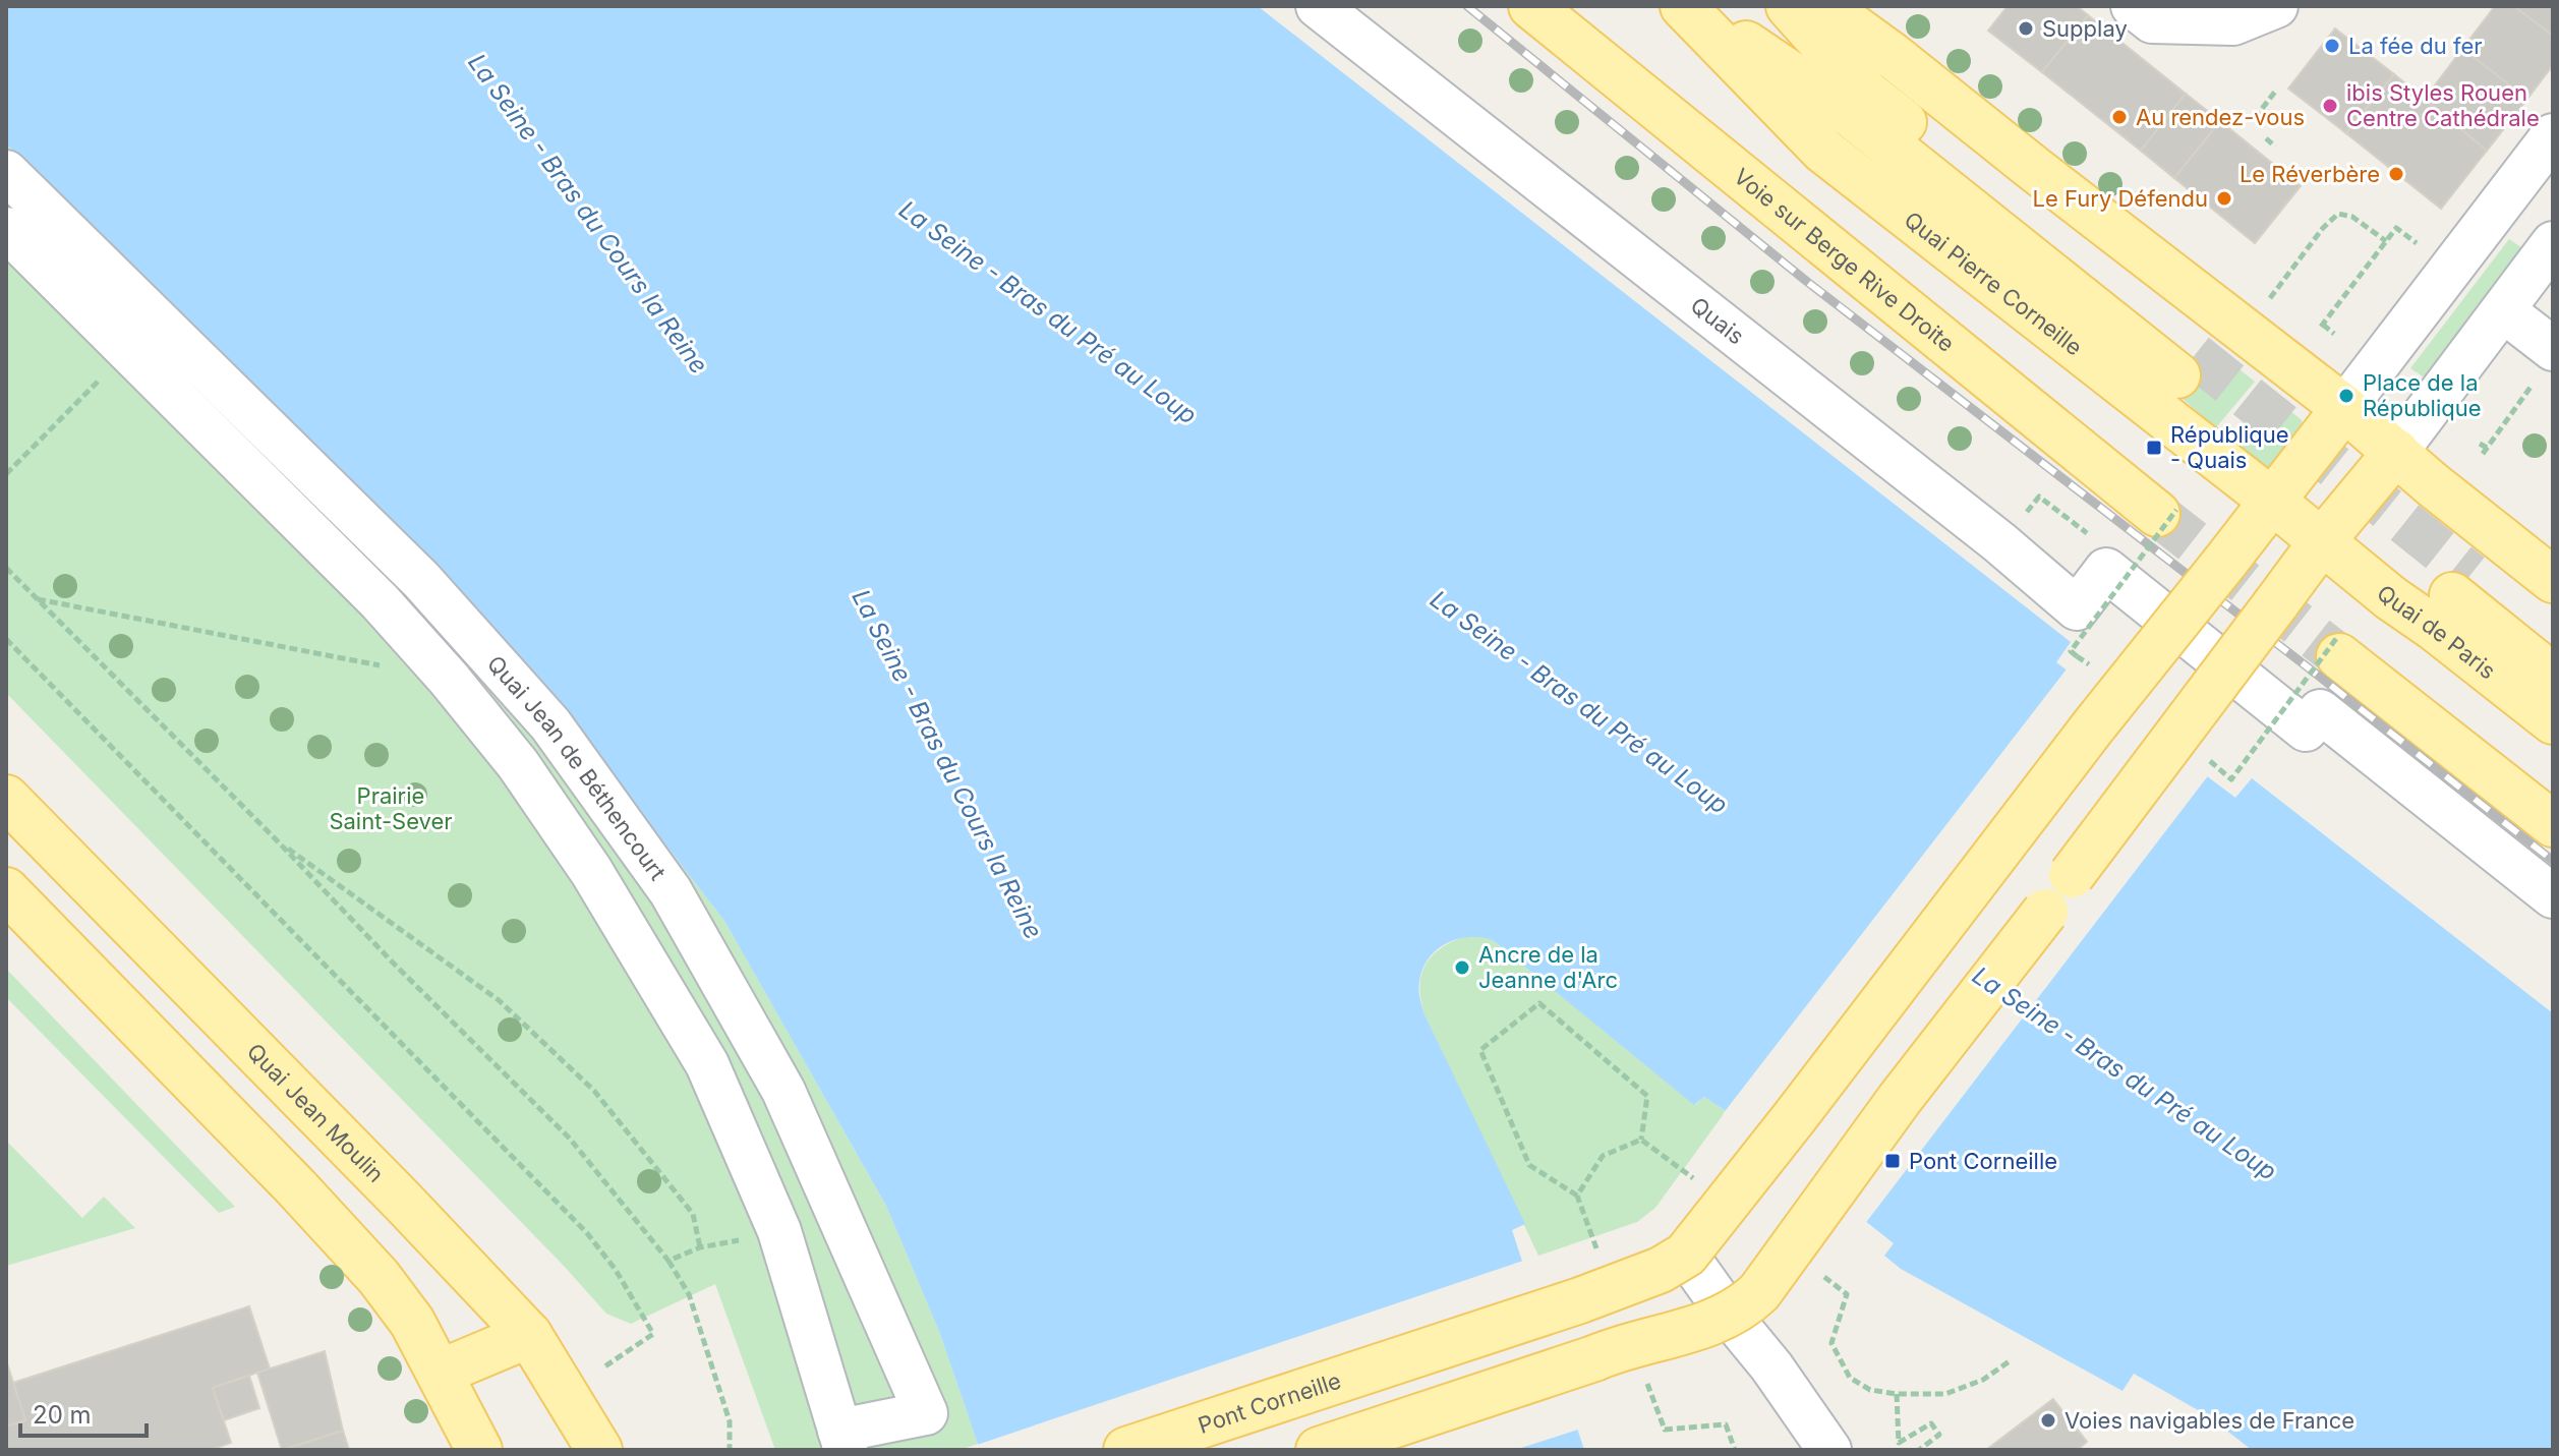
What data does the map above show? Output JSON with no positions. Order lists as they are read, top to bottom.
{
  "streets": {
    "main road": [
      "Voie sur Berge Rive Droite",
      "Quai Pierre Corneille",
      "Quai de Paris",
      "Quai Jean Moulin",
      "Pont Corneille"
    ],
    "street": ["Quais", "Quai Jean de Béthencourt"]
  },
  "crossings": [
    ["Quai Pierre Corneille", "Quai de Paris"],
    ["Quai Pierre Corneille", "Pont Corneille"]
  ],
  "water": ["La Seine - Bras du Cours la Reine", "La Seine - Bras du Pré au Loup"],
  "parks": ["Prairie Saint-Sever"],
  "places": {
    "other": [
      "Supplay",
      "La fée du fer",
      "ibis Styles Rouen Centre Cathédrale",
      "Au rendez-vous",
      "Le Réverbère",
      "Le Fury Défendu",
      "Place de la République",
      "Ancre de la Jeanne d'Arc",
      "Voies navigables de France"
    ],
    "transit": ["République - Quais", "Pont Corneille"]
  },
  "scale_bar": "20 m"
}
